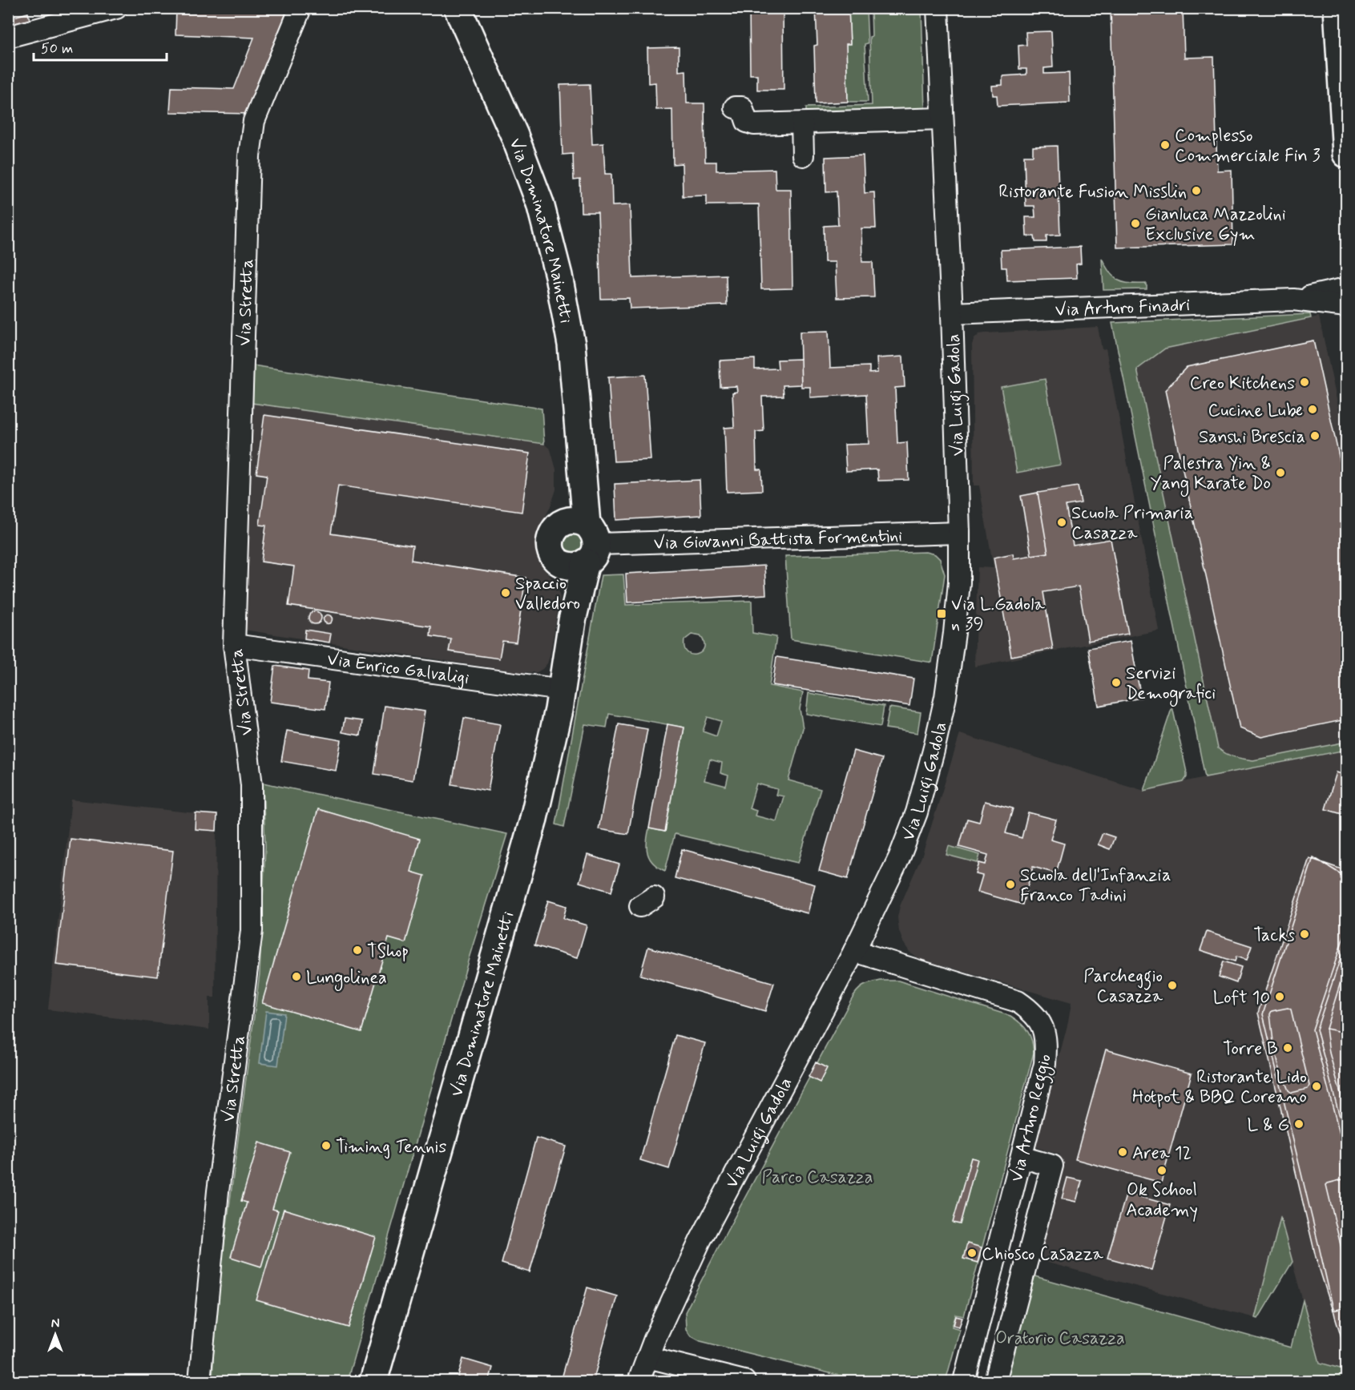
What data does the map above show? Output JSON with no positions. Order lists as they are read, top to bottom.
{
  "streets": {
    "street": [
      "Via Dominatore Mainetti",
      "Via Stretta",
      "Via Arturo Finadri",
      "Via Luigi Gadola",
      "Via Giovanni Battista Formentini",
      "Via Enrico Galvaligi",
      "Via Arturo Reggio"
    ]
  },
  "crossings": [
    ["Via Dominatore Mainetti", "Via Giovanni Battista Formentini"],
    ["Via Dominatore Mainetti", "Via Enrico Galvaligi"],
    ["Via Stretta", "Via Enrico Galvaligi"],
    ["Via Arturo Finadri", "Via Luigi Gadola"],
    ["Via Luigi Gadola", "Via Giovanni Battista Formentini"],
    ["Via Luigi Gadola", "Via Arturo Reggio"]
  ],
  "parks": ["Parco Casazza", "Oratorio Casazza"],
  "places": {
    "other": [
      "Complesso Commerciale Fin 3",
      "Ristorante Fusion Misslin",
      "Gianluca Mazzolini Exclusive Gym",
      "Creo Kitchens",
      "Cucine Lube",
      "Sanshi Brescia",
      "Palestra Yin & Yang Karate Do",
      "Scuola Primaria Casazza",
      "Spaccio Valledoro",
      "Servizi Demografici",
      "Scuola dell'Infanzia Franco Tadini",
      "Tacks",
      "TShop",
      "Lungolinea",
      "Parcheggio Casazza",
      "Loft 10",
      "Torre B",
      "Ristorante Lido Hotpot & BBQ Coreano",
      "L & G",
      "Timing Tennis",
      "Area 12",
      "Ok School Academy",
      "Chiosco Casazza"
    ],
    "transit": ["Via L.Gadola n 39"]
  },
  "scale_bar": "50 m",
  "north": "top"
}
